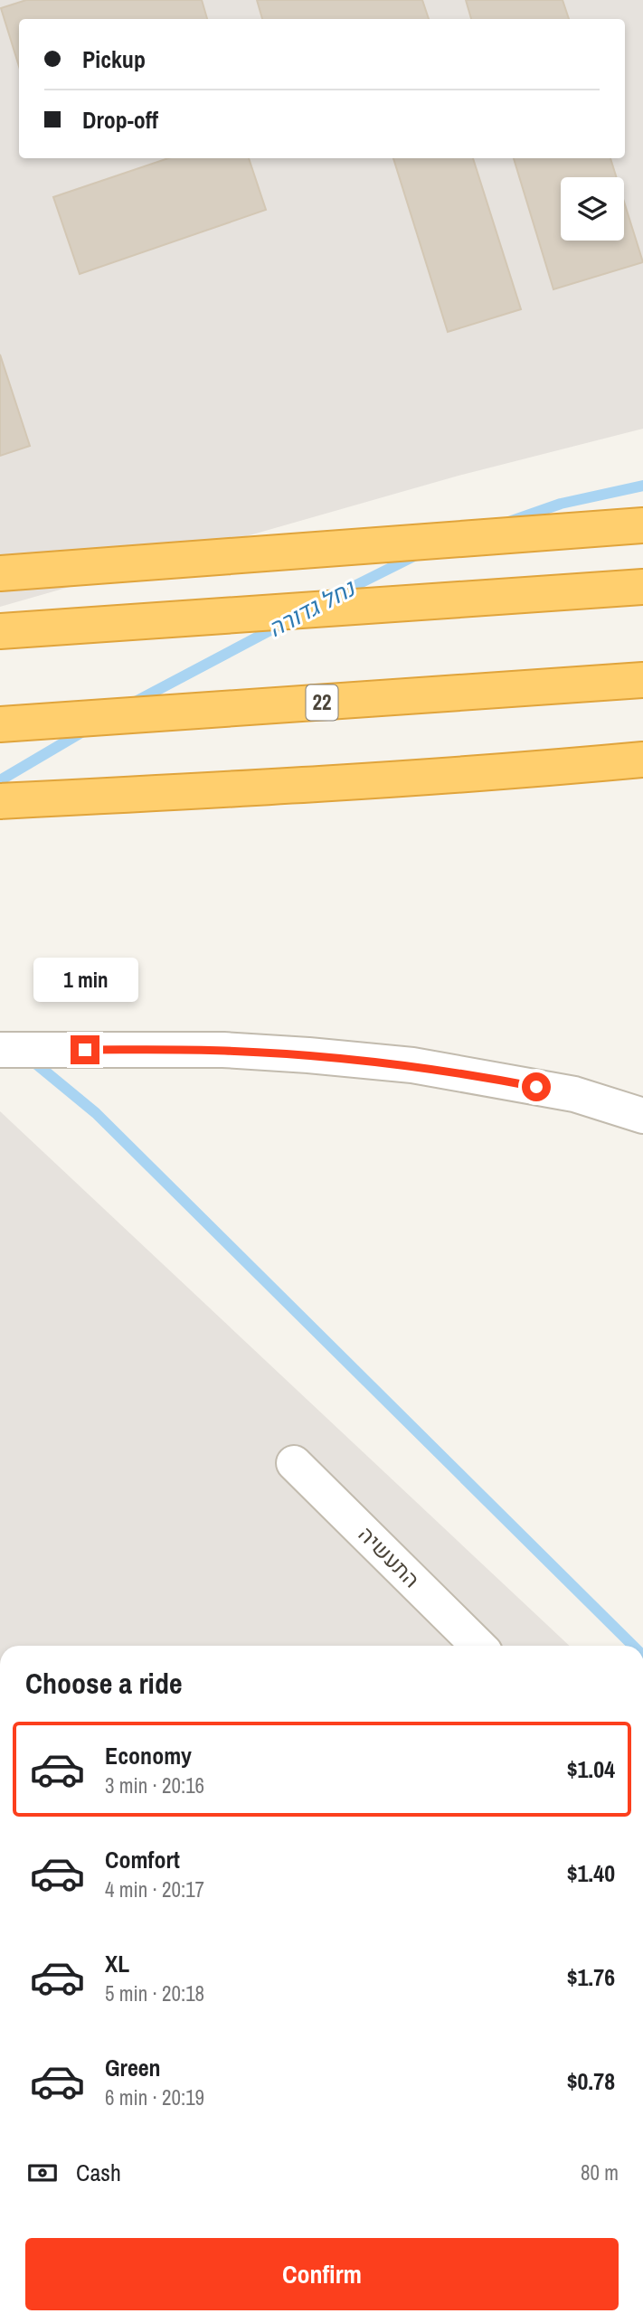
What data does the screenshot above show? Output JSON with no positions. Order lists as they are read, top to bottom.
{
  "streets": {
    "highway": ["22"],
    "street": ["התעשיה"]
  },
  "water": ["נחל גדורה"],
  "page": {
    "banner": ["Pickup", "Drop-off"],
    "bubble": "1 min",
    "heading": "Choose a ride",
    "list": [
      {
        "name": "Economy",
        "note": "3 min · 20:16",
        "value": "$1.04"
      },
      {
        "name": "Comfort",
        "note": "4 min · 20:17",
        "value": "$1.40"
      },
      {
        "name": "XL",
        "note": "5 min · 20:18",
        "value": "$1.76"
      },
      {
        "name": "Green",
        "note": "6 min · 20:19",
        "value": "$0.78"
      }
    ],
    "pay": ["Cash", "80 m"],
    "buttons": "Confirm"
  }
}
